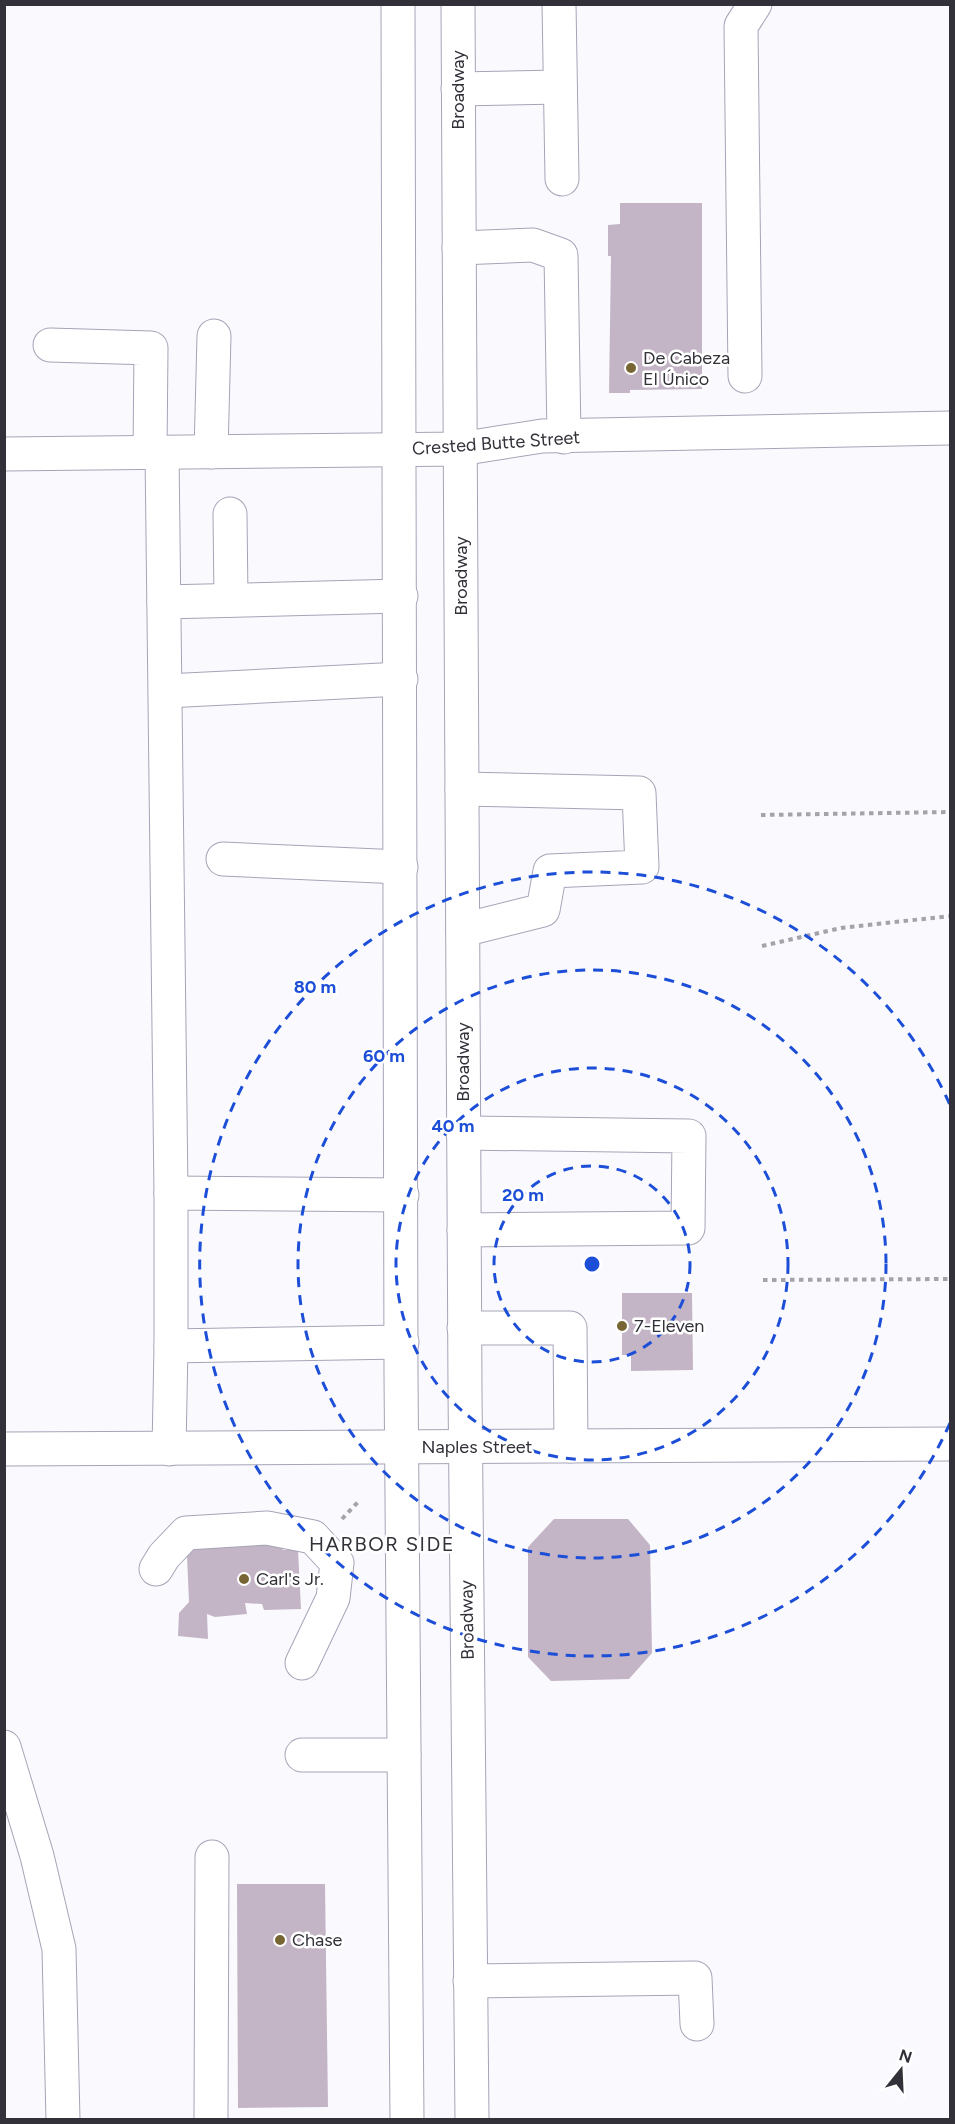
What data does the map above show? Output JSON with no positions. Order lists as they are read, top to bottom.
{
  "streets": {
    "main road": ["Broadway", "Crested Butte Street", "Naples Street"]
  },
  "crossings": [
    ["Broadway", "Crested Butte Street"],
    ["Broadway", "Naples Street"]
  ],
  "districts": ["HARBOR SIDE"],
  "places": [
    "De Cabeza El Único",
    "7-Eleven",
    "Carl's Jr.",
    "Chase"
  ],
  "north": "top",
  "rings": [
    "80 m",
    "60 m",
    "40 m",
    "20 m"
  ]
}
